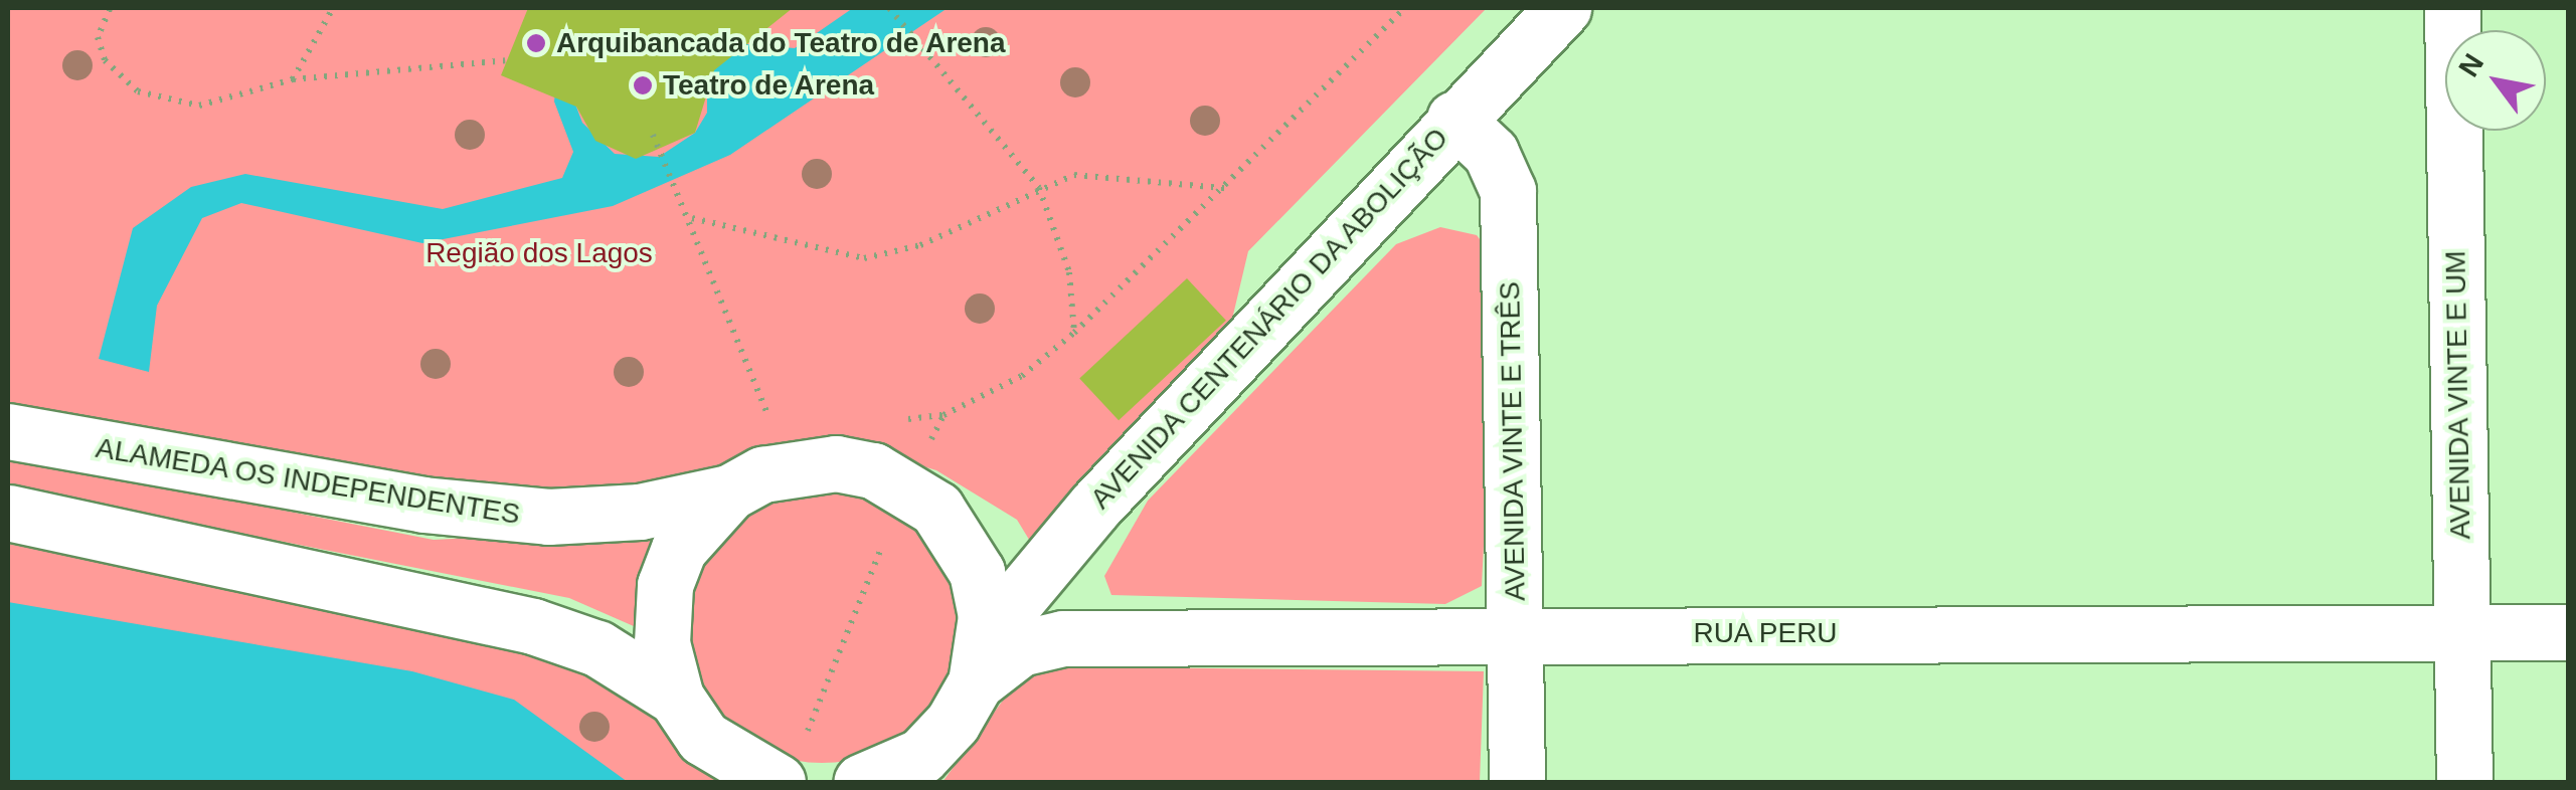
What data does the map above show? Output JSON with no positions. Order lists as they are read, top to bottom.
{
  "streets": {
    "street": [
      "AVENIDA CENTENÁRIO DA ABOLIÇÃO",
      "AVENIDA VINTE E UM",
      "AVENIDA VINTE E TRÊS",
      "ALAMEDA OS INDEPENDENTES",
      "RUA PERU"
    ]
  },
  "crossings": [
    ["AVENIDA CENTENÁRIO DA ABOLIÇÃO", "AVENIDA VINTE E TRÊS"],
    ["AVENIDA CENTENÁRIO DA ABOLIÇÃO", "RUA PERU"],
    ["AVENIDA VINTE E UM", "RUA PERU"],
    ["AVENIDA VINTE E TRÊS", "RUA PERU"]
  ],
  "parks": ["Região dos Lagos"],
  "places": ["Arquibancada do Teatro de Arena", "Teatro de Arena"],
  "north": "top left"
}
